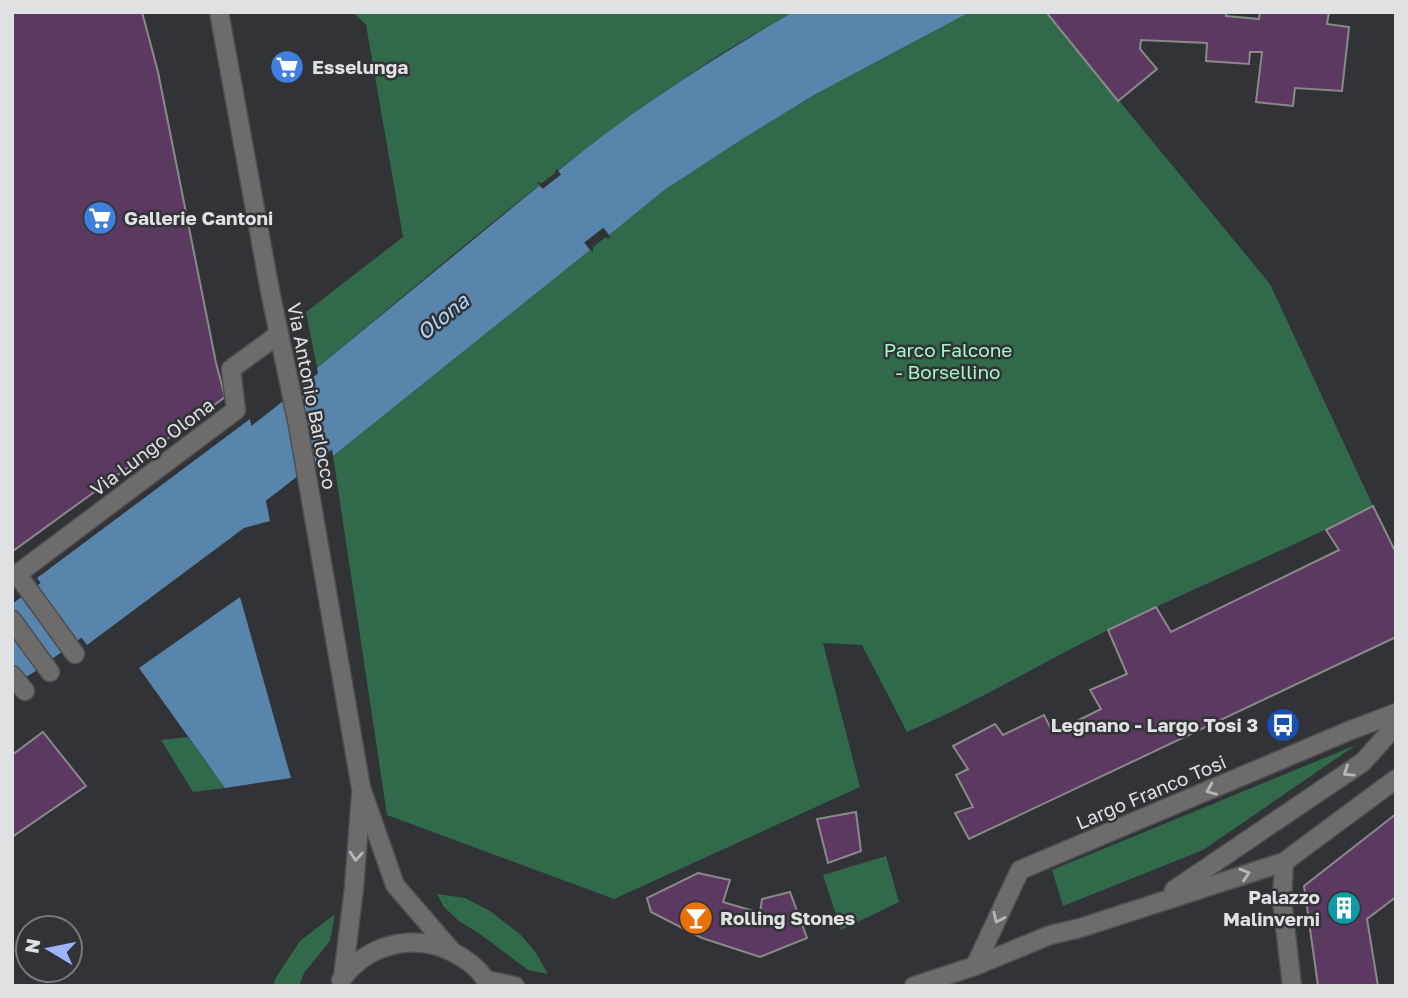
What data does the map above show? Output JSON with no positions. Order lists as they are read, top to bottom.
{
  "streets": {
    "street": ["Via Antonio Barlocco", "Via Lungo Olona", "Largo Franco Tosi"]
  },
  "crossings": [
    ["Via Antonio Barlocco", "Via Lungo Olona"]
  ],
  "water": ["Olona"],
  "parks": ["Parco Falcone - Borsellino"],
  "places": {
    "supermarket": ["Esselunga", "Gallerie Cantoni"],
    "bus stop": ["Legnano - Largo Tosi 3"],
    "building": ["Palazzo Malinverni"],
    "bar": ["Rolling Stones"]
  },
  "north": "left"
}
